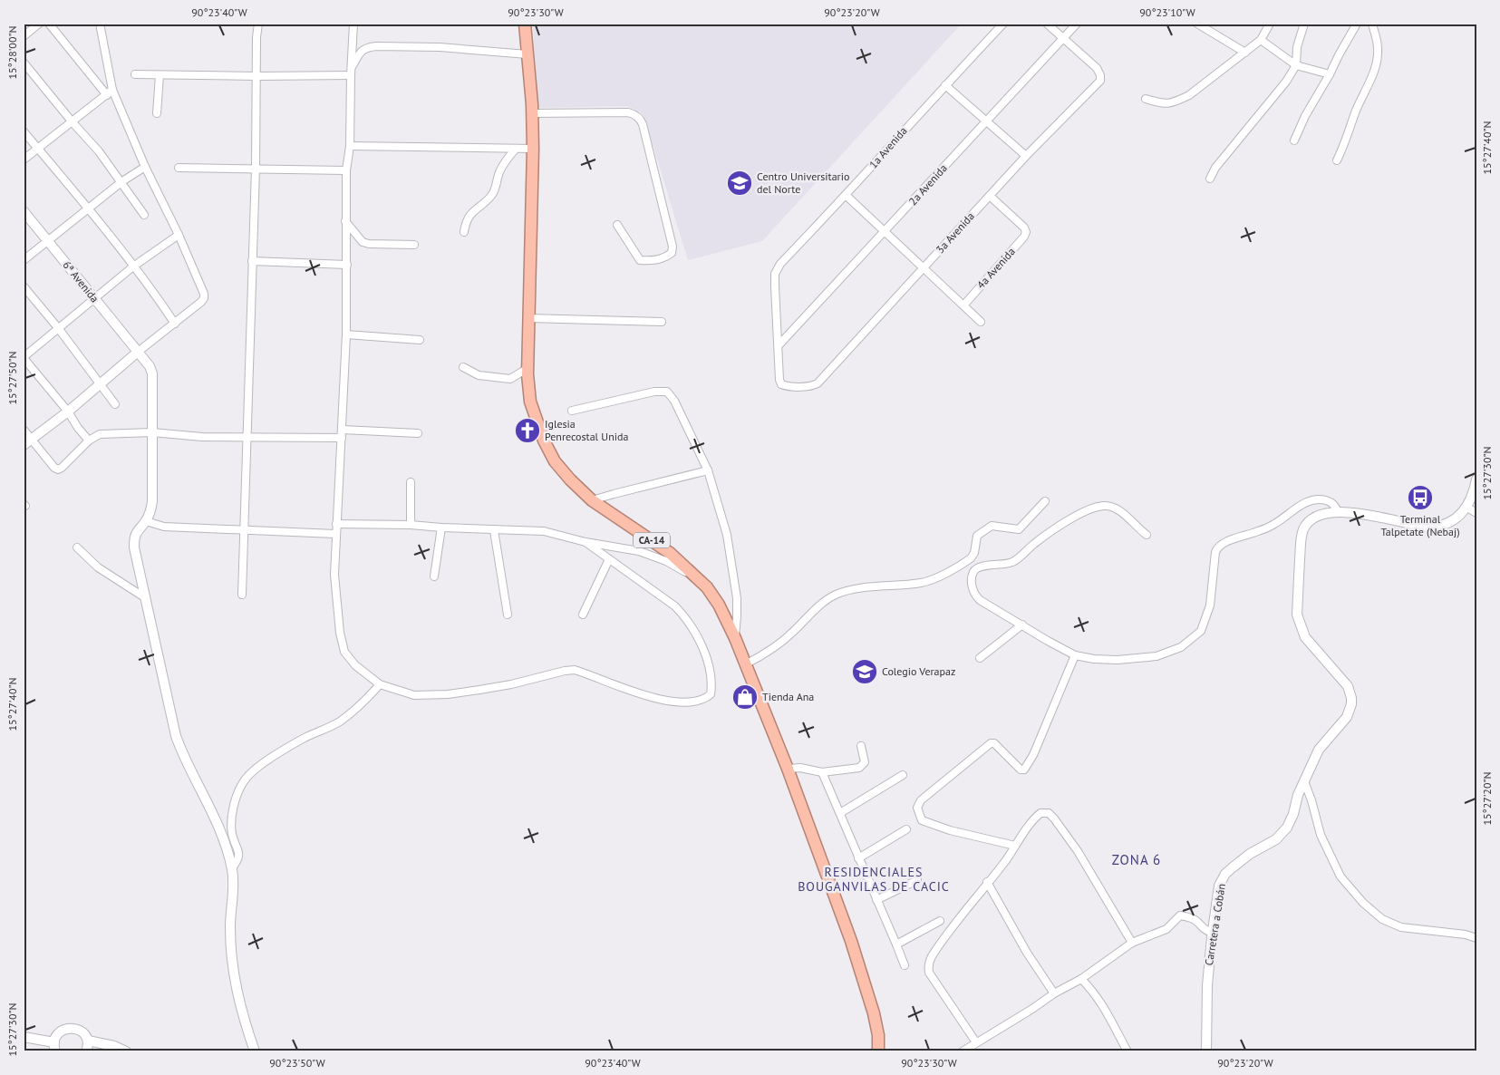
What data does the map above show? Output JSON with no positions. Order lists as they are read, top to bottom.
{
  "streets": {
    "highway": ["CA-14"],
    "street": [
      "1a Avenida",
      "2a Avenida",
      "3a Avenida",
      "4a Avenida",
      "6ª Avenida",
      "Carretera a Cobán"
    ]
  },
  "crossings": [
    ["1a Avenida", "2a Avenida"],
    ["1a Avenida", "3a Avenida"],
    ["2a Avenida", "3a Avenida"],
    ["3a Avenida", "4a Avenida"]
  ],
  "districts": ["ZONA 6", "RESIDENCIALES BOUGANVILAS DE CACIC"],
  "places": {
    "school or university": ["Centro Universitario del Norte", "Colegio Verapaz"],
    "church": ["Iglesia Penrecostal Unida"],
    "bus stop": ["Terminal Talpetate (Nebaj)"],
    "shop": ["Tienda Ana"]
  },
  "coordinates": [
    "90°23'40\"W",
    "90°23'30\"W",
    "90°23'20\"W",
    "90°23'10\"W",
    "15°28'00\"N",
    "15°27'40\"N",
    "15°27'50\"N",
    "15°27'30\"N",
    "15°27'20\"N",
    "90°23'50\"W"
  ]
}
